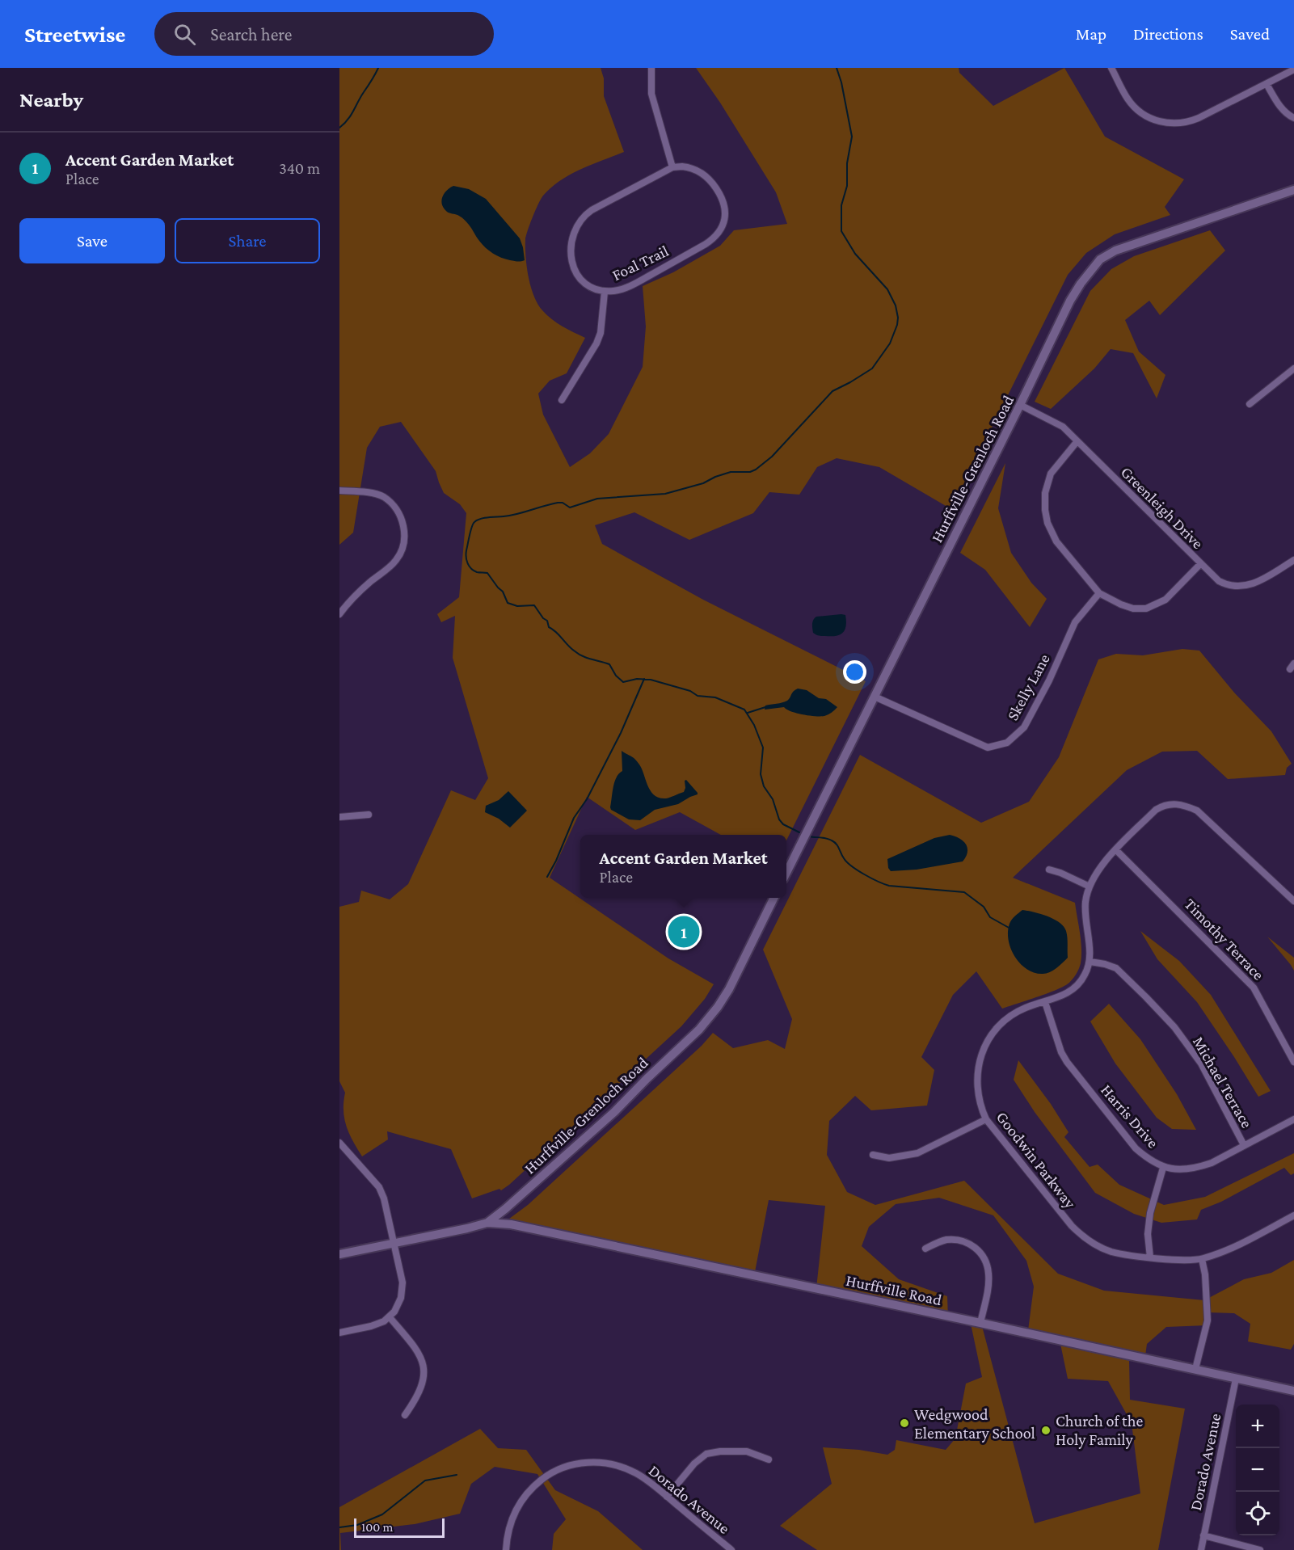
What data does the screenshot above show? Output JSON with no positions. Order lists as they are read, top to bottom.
{
  "streets": {
    "main road": ["Hurffville-Grenloch Road", "Hurffville Road"],
    "street": [
      "Foal Trail",
      "Greenleigh Drive",
      "Skelly Lane",
      "Timothy Terrace",
      "Michael Terrace",
      "Harris Drive",
      "Goodwin Parkway",
      "Dorado Avenue"
    ]
  },
  "crossings": [
    ["Hurffville-Grenloch Road", "Greenleigh Drive"],
    ["Hurffville-Grenloch Road", "Skelly Lane"],
    ["Hurffville-Grenloch Road", "Hurffville Road"],
    ["Michael Terrace", "Harris Drive"],
    ["Michael Terrace", "Goodwin Parkway"],
    ["Harris Drive", "Goodwin Parkway"],
    ["Hurffville Road", "Dorado Avenue"]
  ],
  "places": ["Wedgwood Elementary School", "Church of the Holy Family"],
  "scale_bar": "100 m",
  "page": {
    "header": "Streetwise",
    "search": "Search here",
    "nav": ["Map", "Directions", "Saved"],
    "heading": "Nearby",
    "list": [
      {
        "mark": "1",
        "name": "Accent Garden Market",
        "note": "Place",
        "value": "340 m"
      }
    ],
    "buttons": ["Save", "Share"],
    "popup": ["Accent Garden Market", "Place"],
    "pins": "1",
    "map_buttons": ["+", "−"],
    "scale": "100 m"
  }
}
